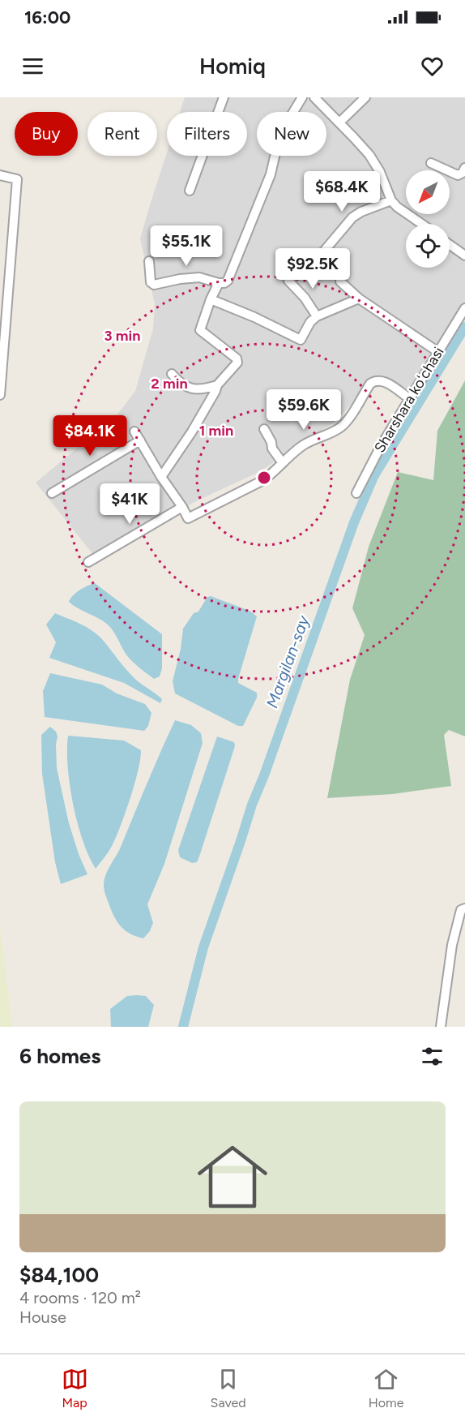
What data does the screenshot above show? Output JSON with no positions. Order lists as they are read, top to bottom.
{
  "streets": {
    "street": ["Sharshara koʻchasi"]
  },
  "water": ["Margilan-say"],
  "north": "bottom left",
  "page": {
    "status": "16:00",
    "header": "Homiq",
    "chip": [
      "Buy",
      "Rent",
      "Filters",
      "New"
    ],
    "price": [
      "$68.4K",
      "$55.1K",
      "$92.5K",
      "$59.6K",
      "$84.1K",
      "$41K"
    ],
    "heading": "6 homes",
    "list": [
      {
        "name": "$84,100",
        "note": "4 rooms · 120 m² · House"
      }
    ],
    "tabs": ["Map", "Saved", "Home"]
  },
  "rings": ["3 min", "2 min", "1 min"]
}
